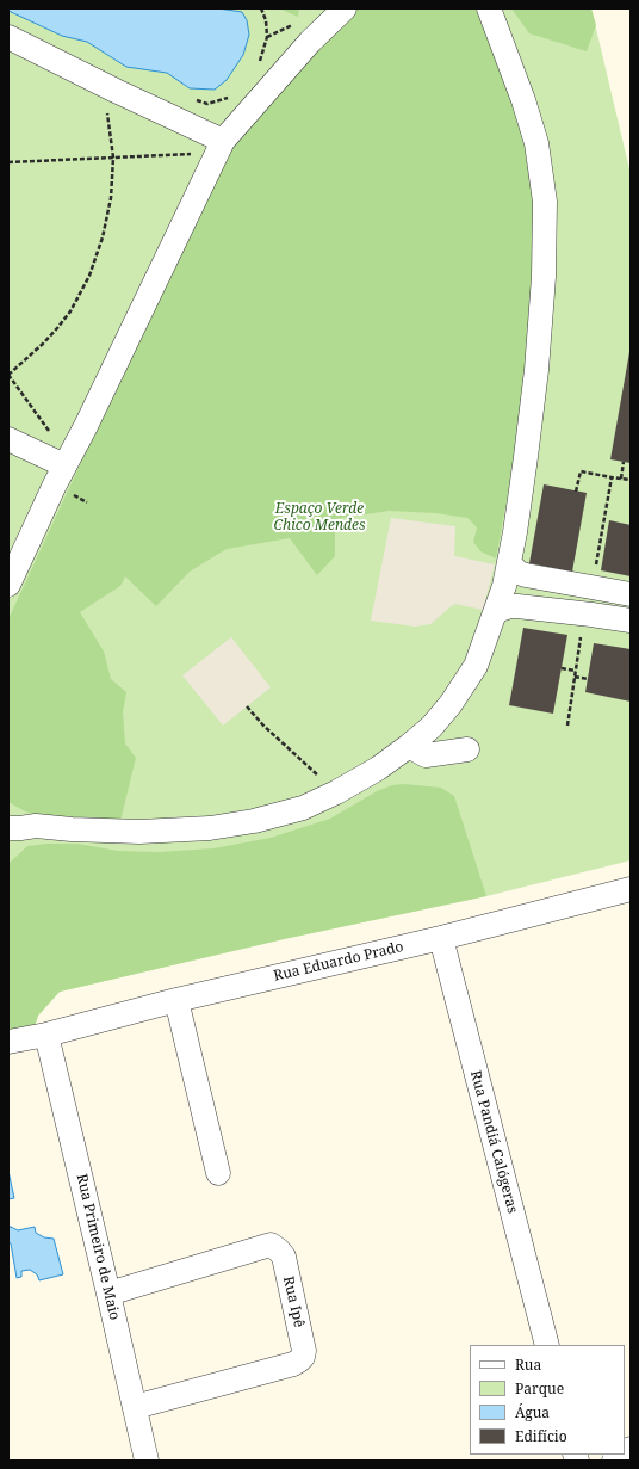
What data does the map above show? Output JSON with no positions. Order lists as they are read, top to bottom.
{
  "streets": {
    "street": [
      "Rua Eduardo Prado",
      "Rua Pandiá Calógeras",
      "Rua Primeiro de Maio",
      "Rua Ipê"
    ]
  },
  "crossings": [
    ["Rua Eduardo Prado", "Rua Pandiá Calógeras"],
    ["Rua Eduardo Prado", "Rua Primeiro de Maio"],
    ["Rua Primeiro de Maio", "Rua Ipê"]
  ],
  "parks": ["Espaço Verde Chico Mendes"],
  "legend": [
    "Rua",
    "Parque",
    "Água",
    "Edifício"
  ]
}
